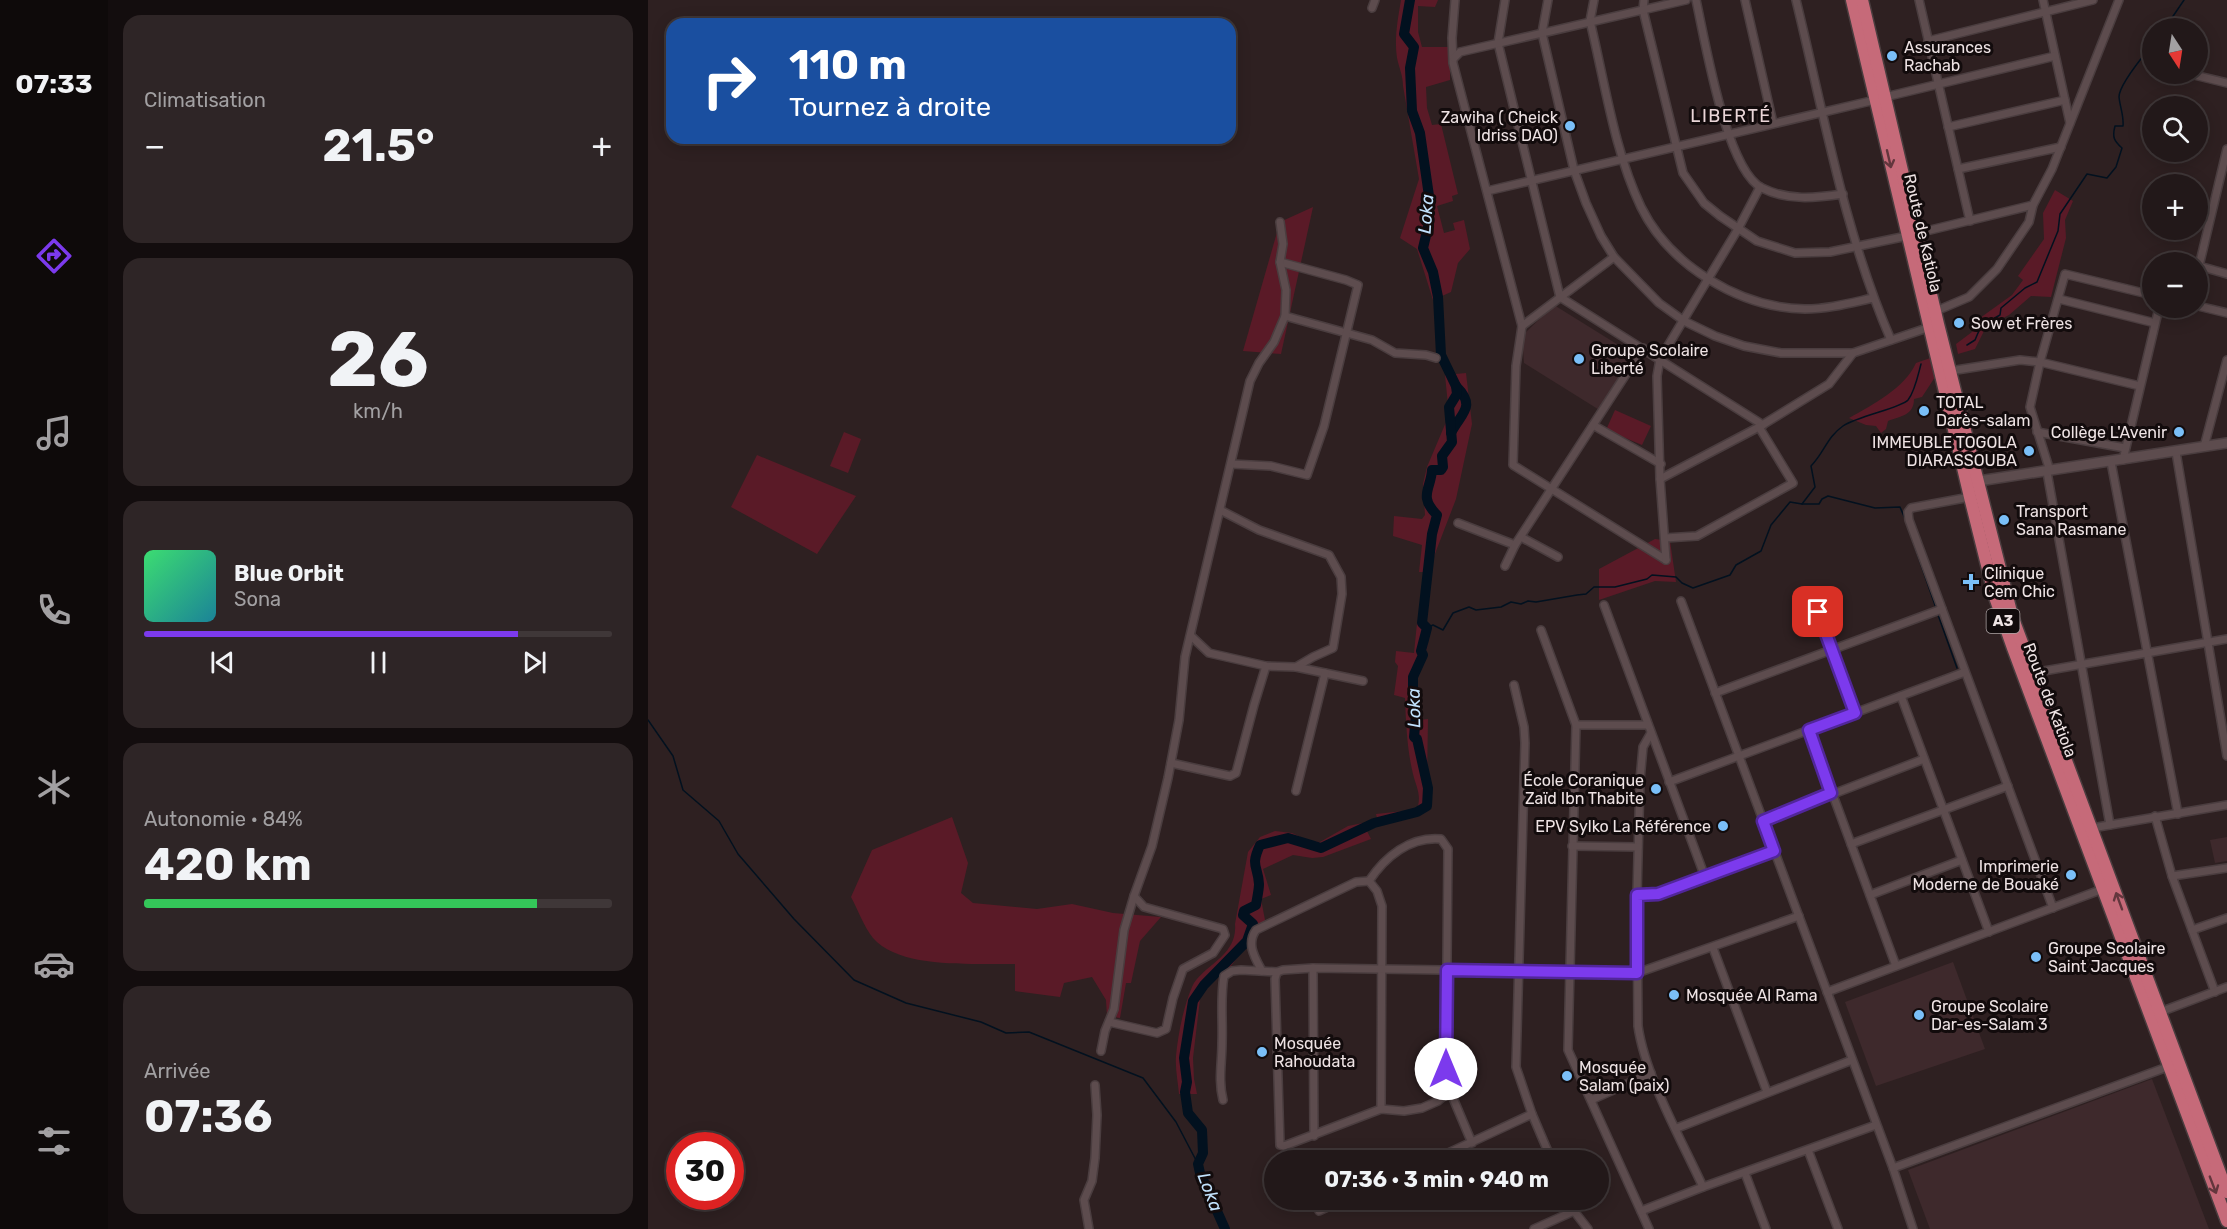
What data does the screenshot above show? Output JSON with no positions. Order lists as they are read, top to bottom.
{
  "streets": {
    "highway": ["Route de Katiola", "A3"]
  },
  "districts": ["LIBERTÉ"],
  "water": ["Loka"],
  "places": {
    "other": [
      "Assurances Rachab",
      "Zawiha ( Cheick Idriss DAO)",
      "Sow et Frères",
      "Groupe Scolaire Liberté",
      "TOTAL Darès-salam",
      "Collège L'Avenir",
      "IMMEUBLE TOGOLA DIARASSOUBA",
      "Transport Sana Rasmane",
      "École Coranique Zaïd Ibn Thabite",
      "EPV Sylko La Référence",
      "Imprimerie Moderne de Bouaké",
      "Groupe Scolaire Saint Jacques",
      "Mosquée Al Rama",
      "Groupe Scolaire Dar-es-Salam 3",
      "Mosquée Rahoudata",
      "Mosquée Salam (paix)"
    ],
    "health": ["Clinique Cem Chic"]
  },
  "north": "bottom",
  "page": {
    "tabs": "07:33",
    "tile": [
      "Climatisation",
      ["26", "km/h"],
      ["Autonomie · 84%", "420 km"],
      ["Arrivée", "07:36"]
    ],
    "map_buttons": ["+", "−"],
    "turn": ["110 m", "Tournez à droite"],
    "heat": ["−", "21.5°", "+"],
    "song": ["Blue Orbit", "Sona"],
    "limit": "30",
    "trip": "07:36 · 3 min · 940 m"
  }
}
